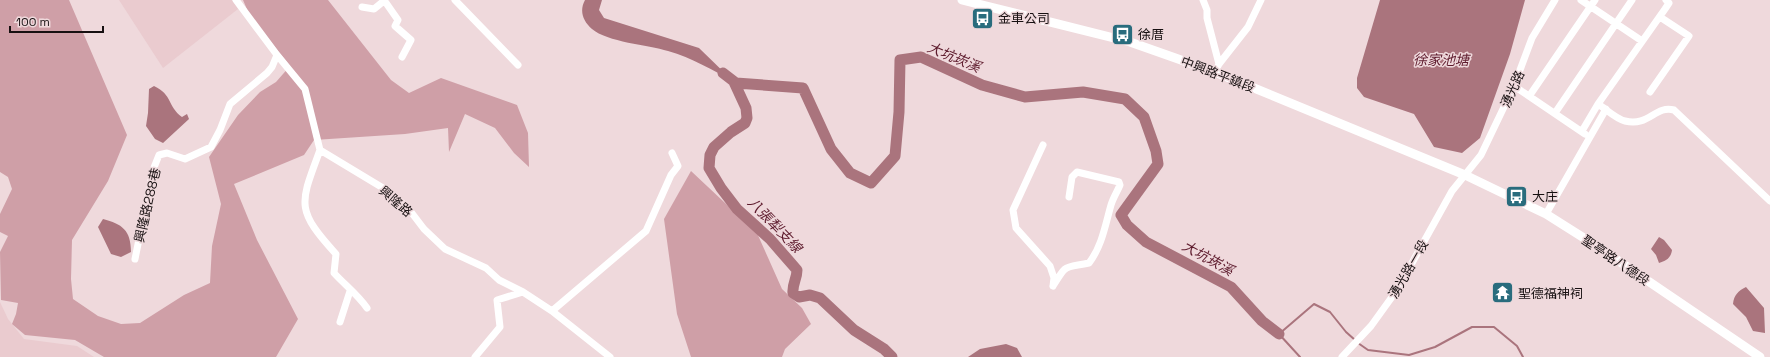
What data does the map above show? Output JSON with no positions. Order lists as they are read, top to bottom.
{
  "streets": {
    "street": [
      "中興路平鎮段",
      "湧光路",
      "興隆路",
      "興隆路288巷",
      "聖亭路八德段",
      "湧光路一段"
    ]
  },
  "crossings": [
    ["中興路平鎮段", "湧光路"],
    ["中興路平鎮段", "聖亭路八德段"],
    ["中興路平鎮段", "湧光路一段"],
    ["湧光路", "聖亭路八德段"],
    ["湧光路", "湧光路一段"],
    ["聖亭路八德段", "湧光路一段"]
  ],
  "water": ["大坑崁溪", "徐家池塘", "八張犁支線"],
  "places": {
    "bus stop": ["金車公司", "徐厝", "大庄"],
    "temple": ["聖德福神祠"]
  },
  "scale_bar": "100 m"
}
